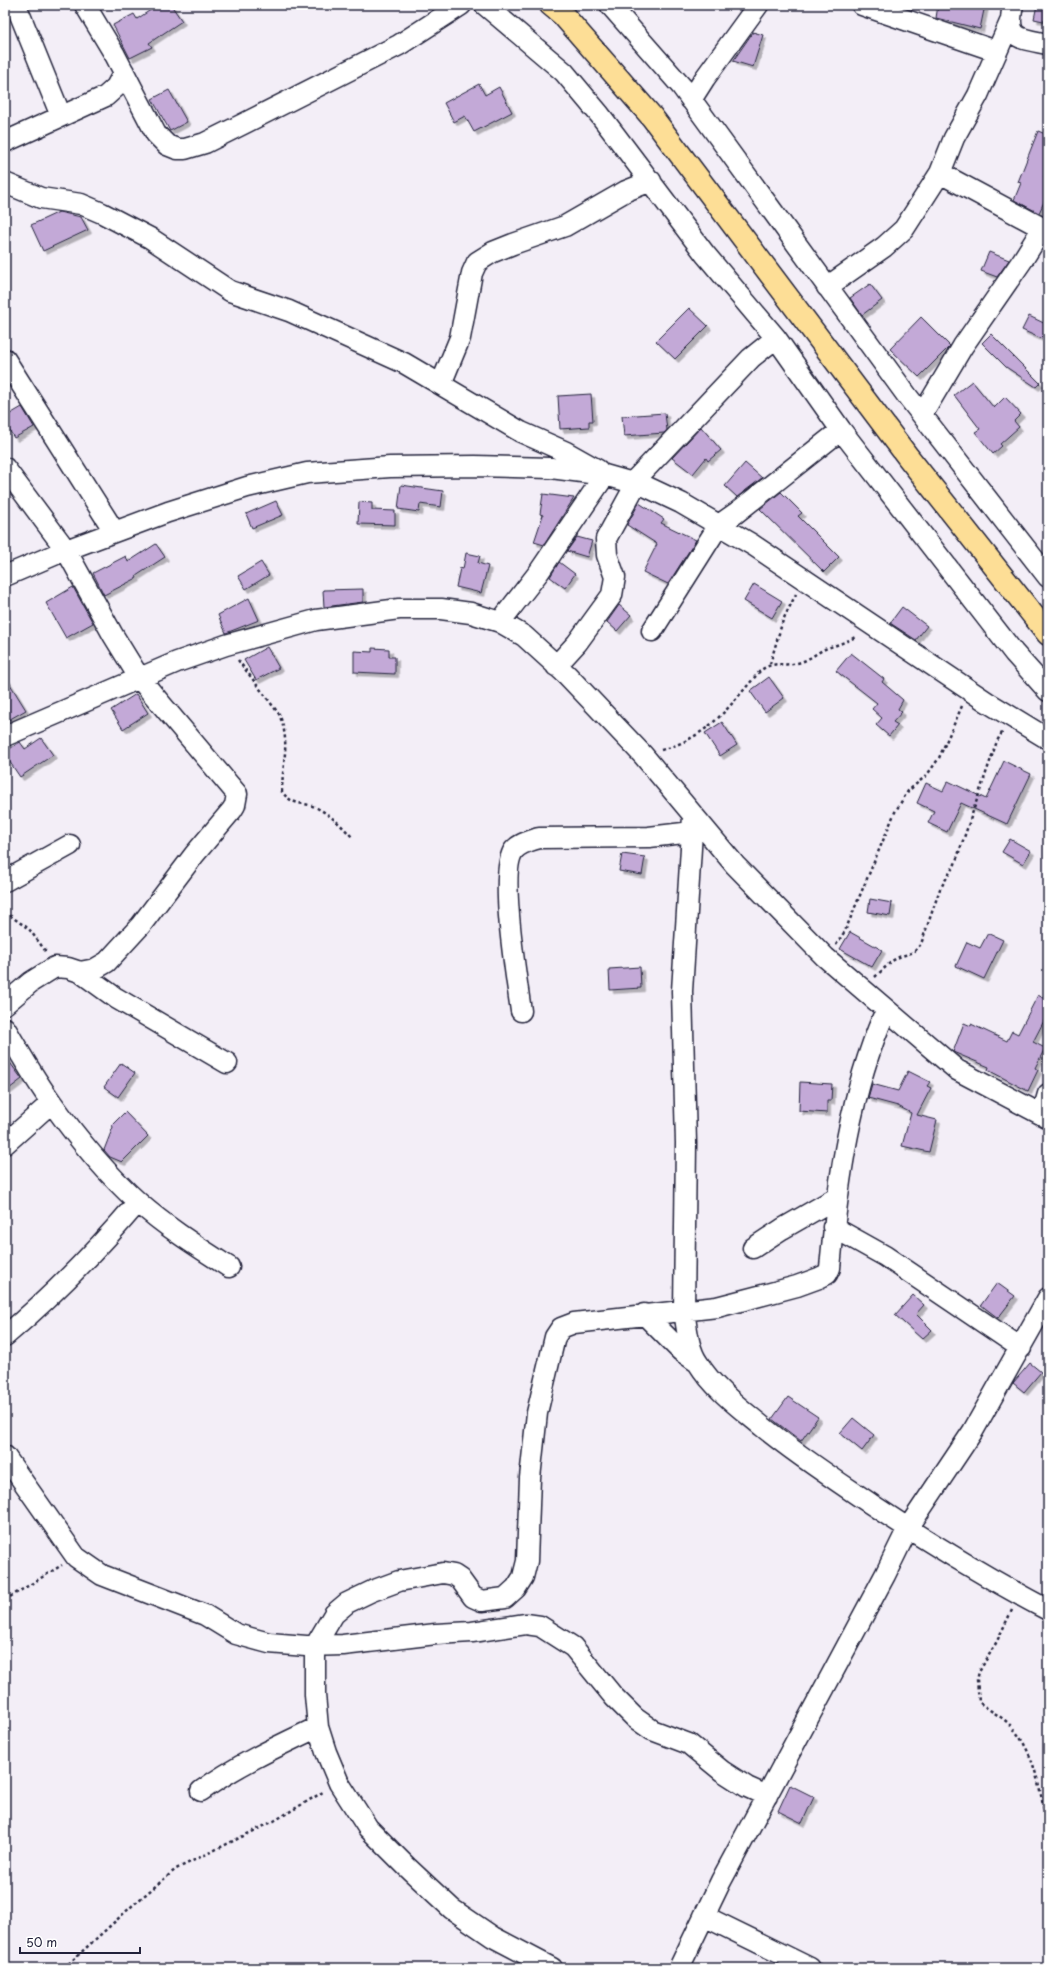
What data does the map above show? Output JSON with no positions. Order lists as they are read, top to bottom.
{
  "scale_bar": "50 m"
}
